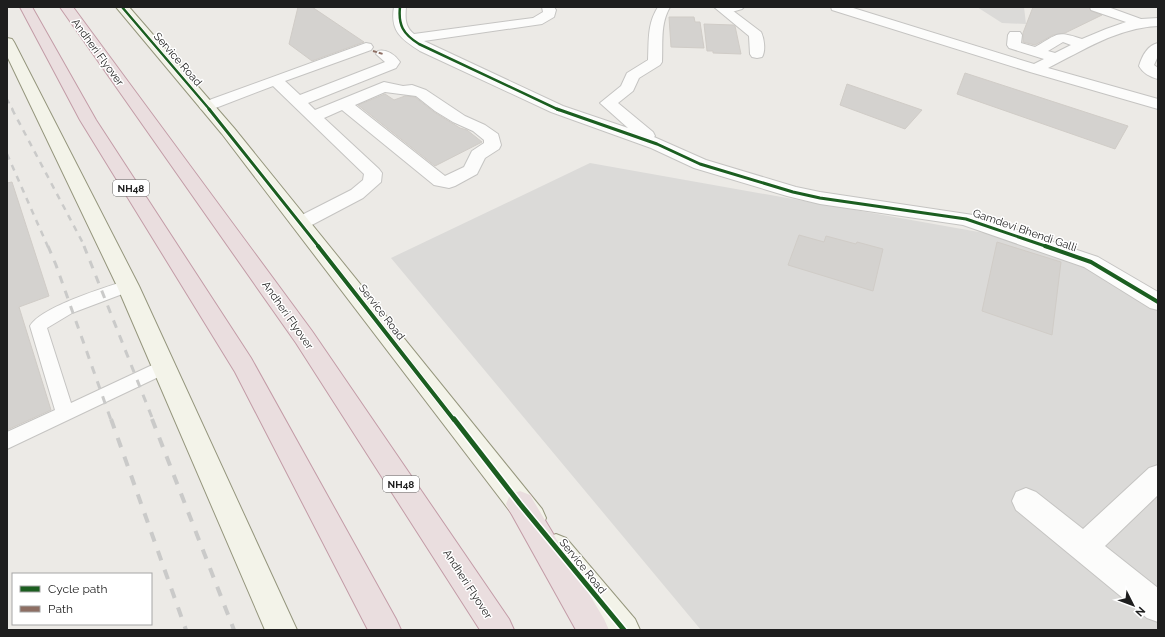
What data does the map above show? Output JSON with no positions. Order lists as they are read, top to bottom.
{
  "streets": {
    "highway": ["Andheri Flyover", "NH48"],
    "street": ["Service Road", "Gamdevi Bhendi Galli"]
  },
  "legend": ["Cycle path", "Path"],
  "north": "bottom right"
}
